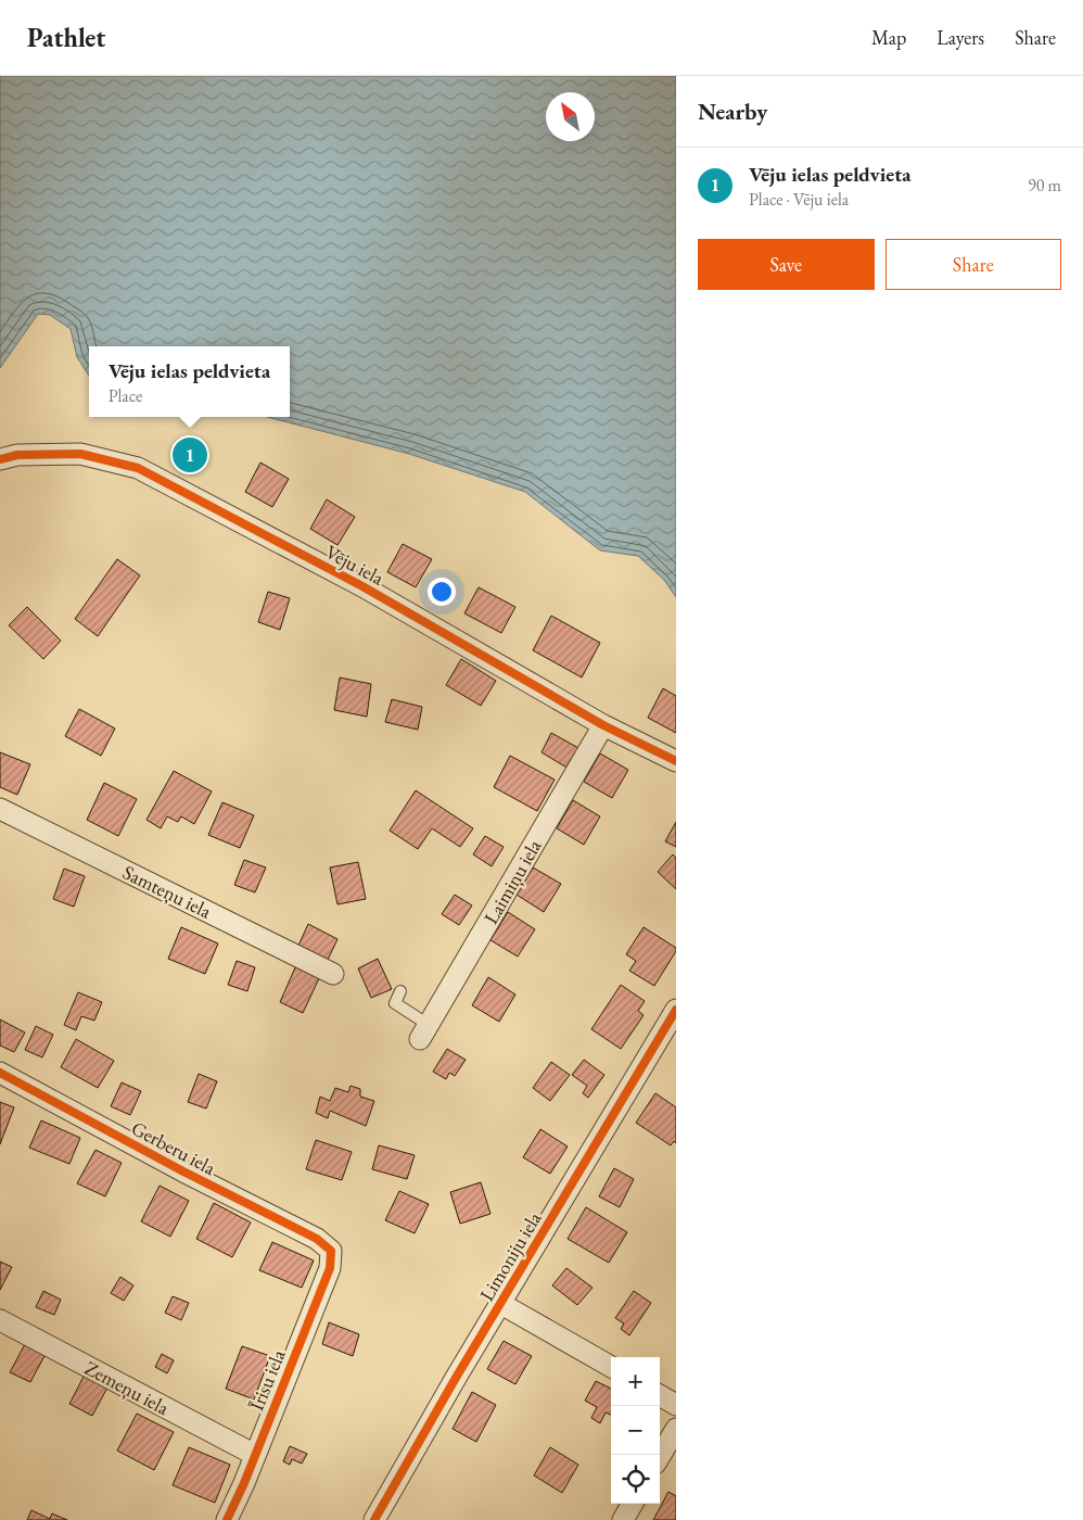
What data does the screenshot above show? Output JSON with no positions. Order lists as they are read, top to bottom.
{
  "streets": {
    "street": [
      "Vēju iela",
      "Laimiņu iela",
      "Samteņu iela",
      "Gerberu iela",
      "Limoniju iela",
      "Īrisu iela",
      "Zemeņu iela"
    ]
  },
  "crossings": [
    ["Vēju iela", "Laimiņu iela"],
    ["Gerberu iela", "Īrisu iela"],
    ["Īrisu iela", "Zemeņu iela"]
  ],
  "north": "top left",
  "page": {
    "header": "Pathlet",
    "nav": ["Map", "Layers", "Share"],
    "heading": "Nearby",
    "list": [
      {
        "mark": "1",
        "name": "Vēju ielas peldvieta",
        "note": "Place · Vēju iela",
        "value": "90 m"
      }
    ],
    "buttons": ["Save", "Share"],
    "popup": ["Vēju ielas peldvieta", "Place"],
    "pins": "1",
    "map_buttons": ["+", "−"]
  }
}
